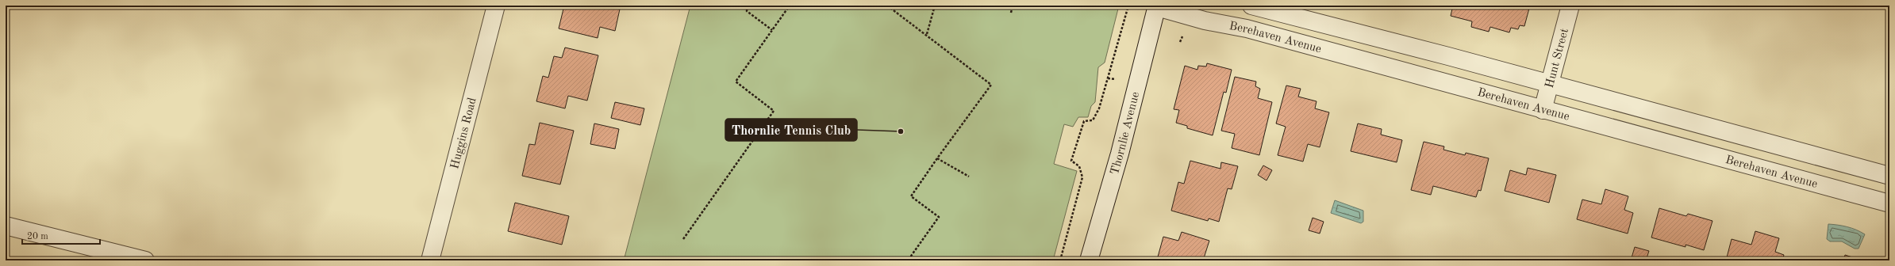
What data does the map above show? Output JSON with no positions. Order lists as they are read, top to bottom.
{
  "streets": {
    "street": [
      "Berehaven Avenue",
      "Hunt Street",
      "Huggins Road",
      "Thornlie Avenue"
    ]
  },
  "crossings": [
    ["Berehaven Avenue", "Hunt Street"],
    ["Berehaven Avenue", "Thornlie Avenue"]
  ],
  "places": ["Thornlie Tennis Club"],
  "scale_bar": "20 m"
}
